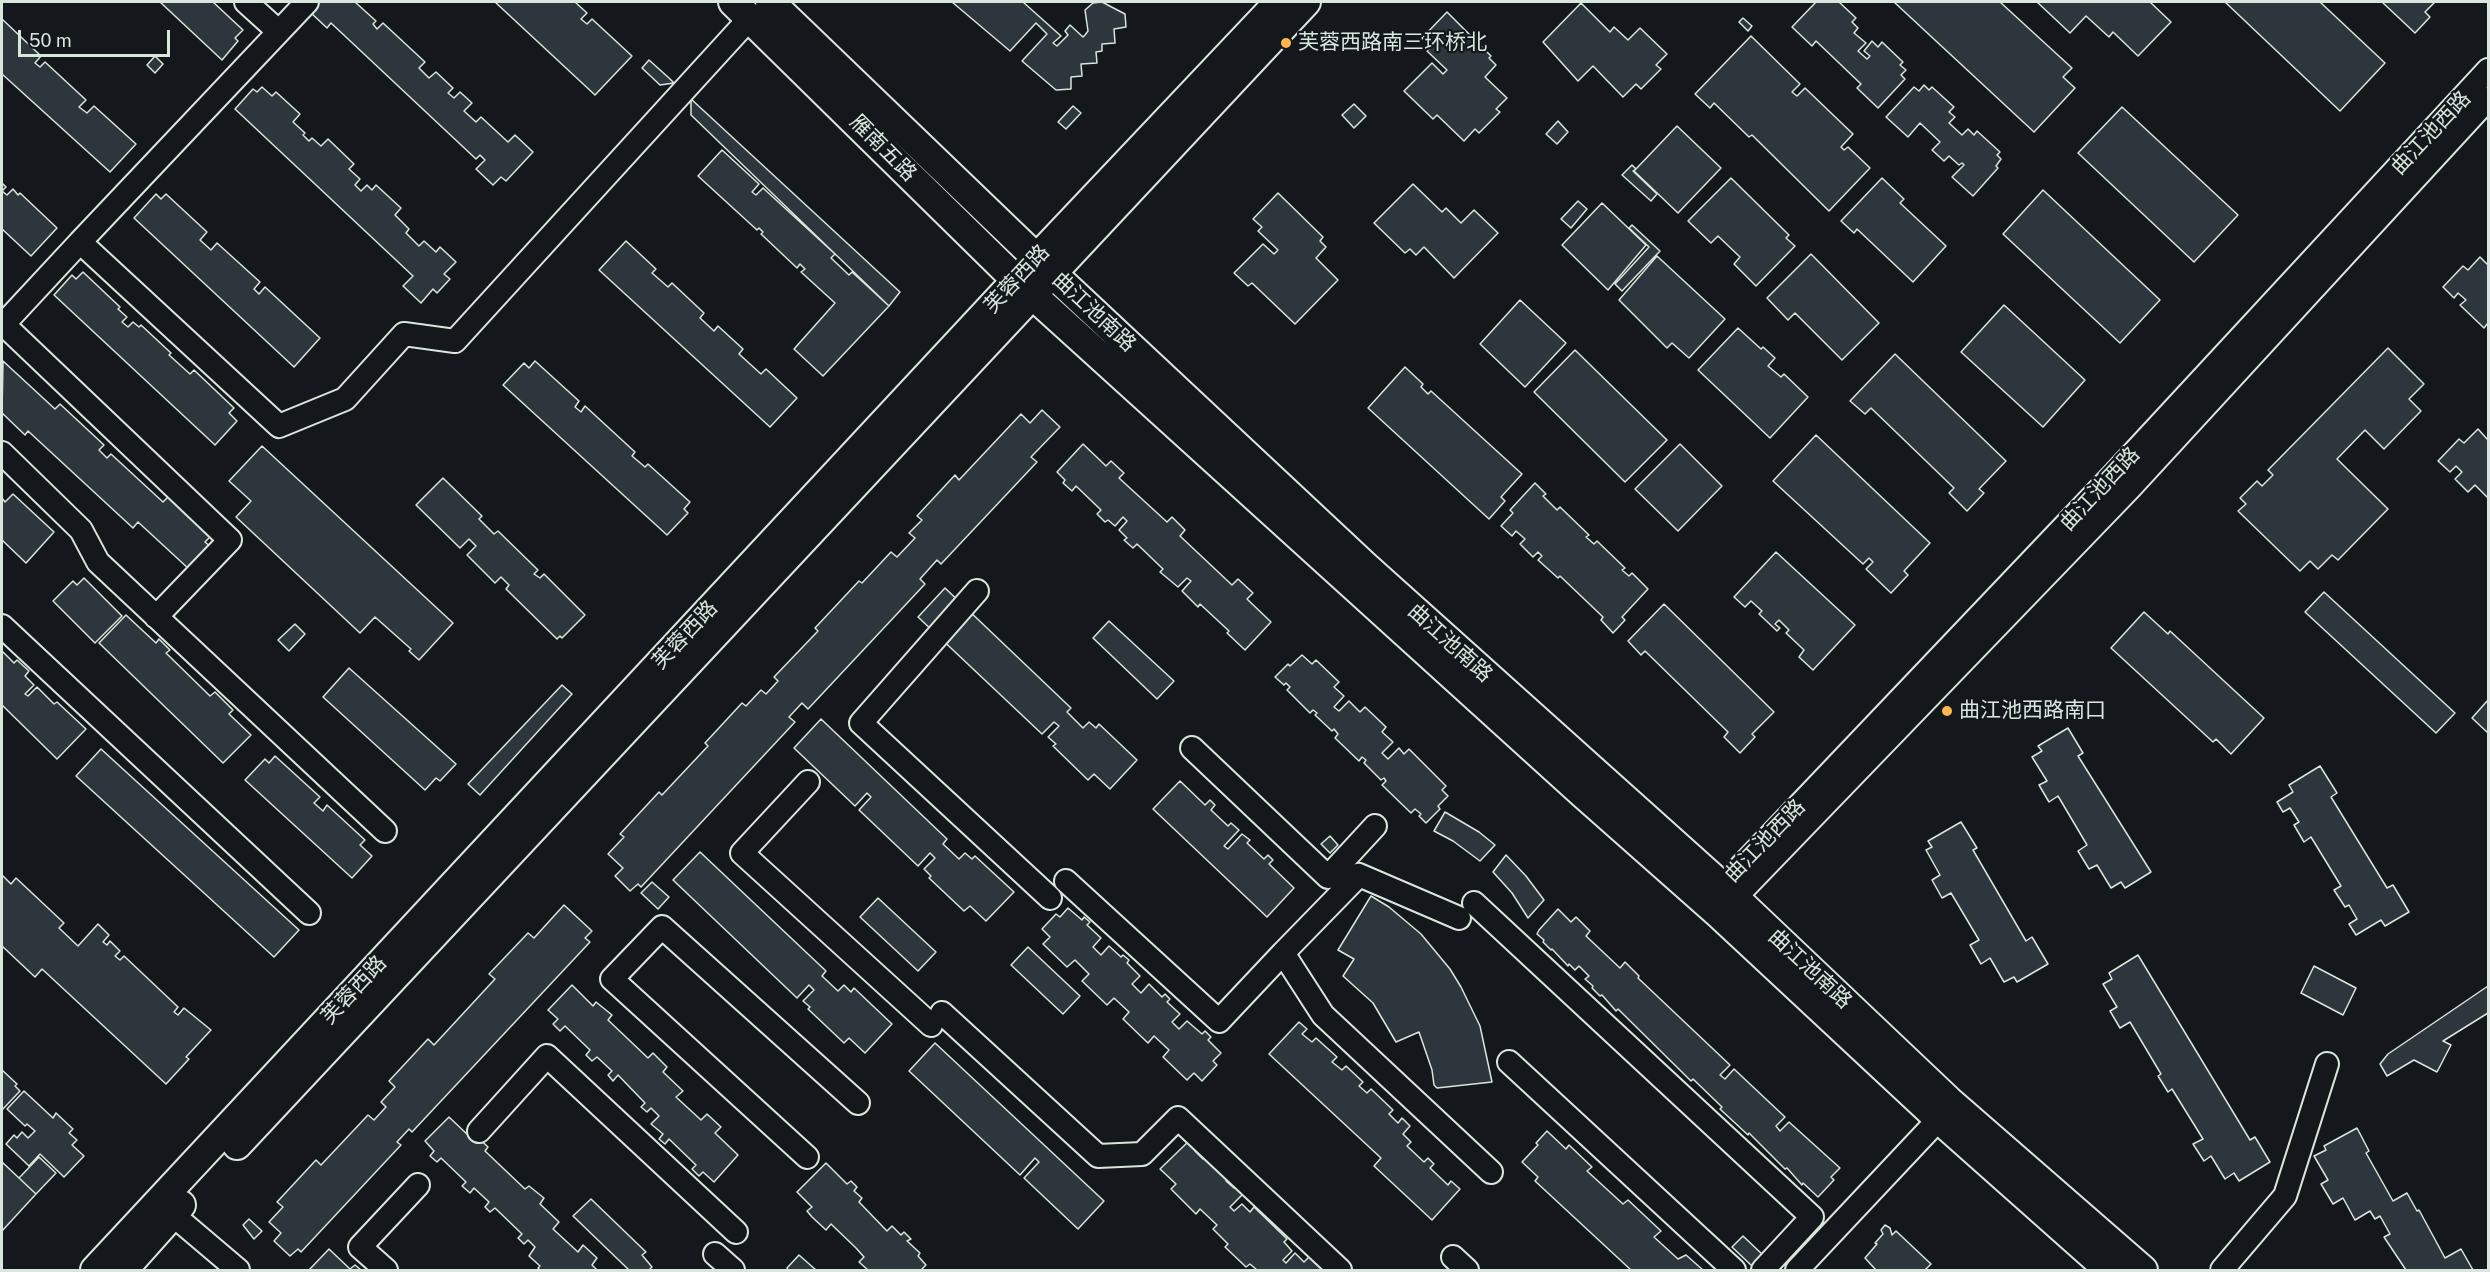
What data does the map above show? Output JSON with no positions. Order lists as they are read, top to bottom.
{
  "streets": {
    "main road": ["雁南五路", "芙蓉西路", "曲江池南路"],
    "street": ["曲江池西路"]
  },
  "crossings": [
    ["曲江池西路", "曲江池南路"],
    ["雁南五路", "芙蓉西路"],
    ["雁南五路", "曲江池南路"],
    ["芙蓉西路", "曲江池南路"]
  ],
  "places": ["芙蓉西路南三环桥北", "曲江池西路南口"],
  "scale_bar": "50 m"
}
